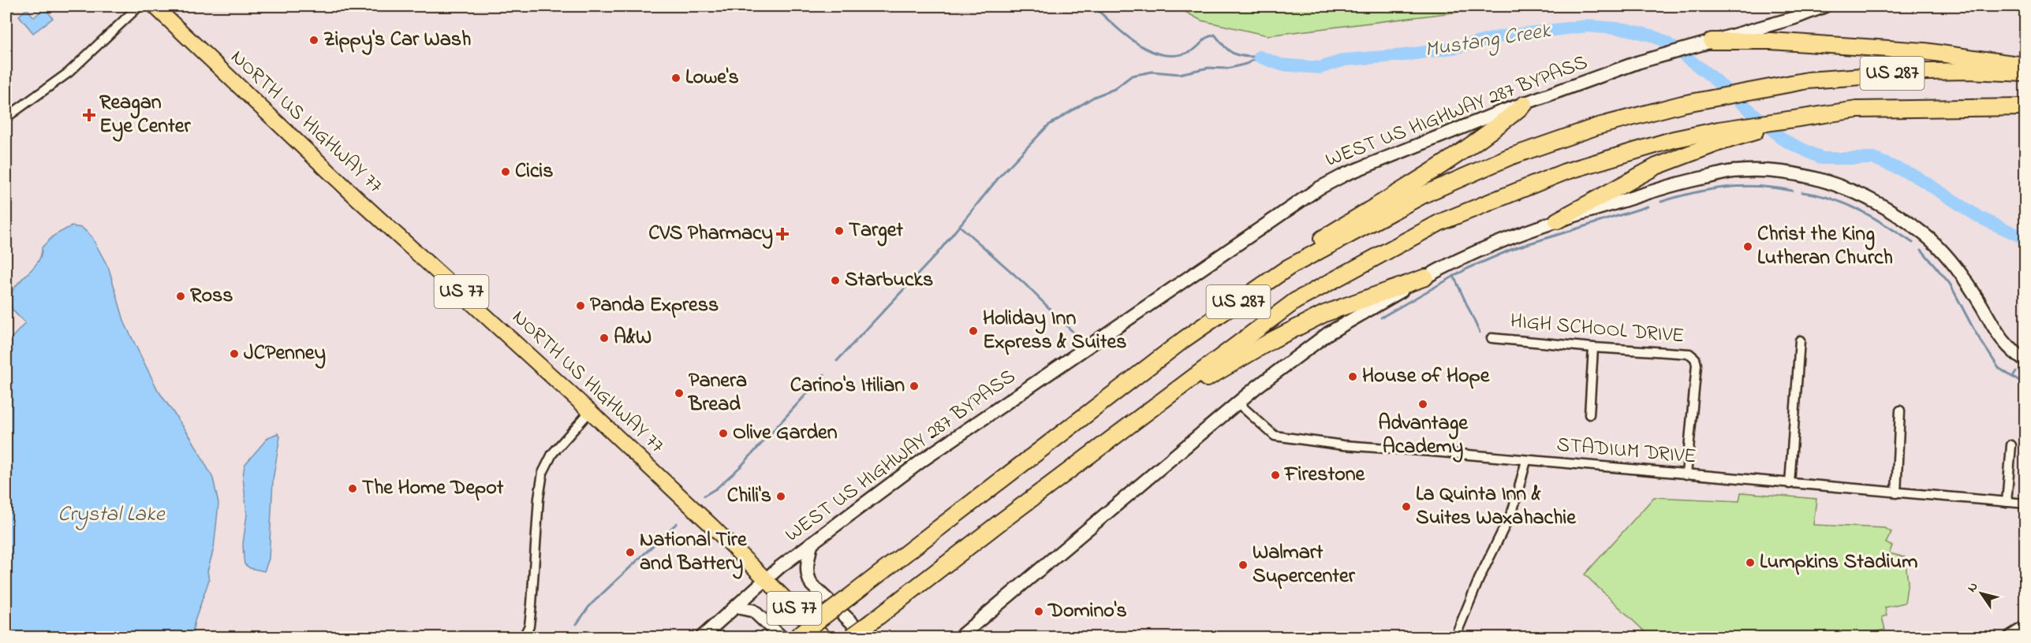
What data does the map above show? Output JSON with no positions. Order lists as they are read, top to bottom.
{
  "streets": {
    "highway": ["US 287"],
    "main road": ["WEST US HIGHWAY 287 BYPASS", "NORTH US HIGHWAY 77", "US 77"],
    "street": ["HIGH SCHOOL DRIVE", "STADIUM DRIVE"]
  },
  "crossings": [
    ["WEST US HIGHWAY 287 BYPASS", "NORTH US HIGHWAY 77"],
    ["HIGH SCHOOL DRIVE", "STADIUM DRIVE"]
  ],
  "water": ["Mustang Creek", "Crystal Lake"],
  "places": {
    "other": [
      "Zippy's Car Wash",
      "Lowe's",
      "Cicis",
      "Target",
      "Christ the King Lutheran Church",
      "Starbucks",
      "Ross",
      "Panda Express",
      "Holiday Inn Express & Suites",
      "A&W",
      "JCPenney",
      "House of Hope",
      "Carino's Itilian",
      "Panera Bread",
      "Advantage Academy",
      "Olive Garden",
      "Firestone",
      "The Home Depot",
      "Chili's",
      "La Quinta Inn & Suites Waxahachie",
      "National Tire and Battery",
      "Lumpkins Stadium",
      "Walmart Supercenter",
      "Domino's"
    ],
    "health": ["Reagan Eye Center", "CVS Pharmacy"]
  },
  "north": "top left"
}
